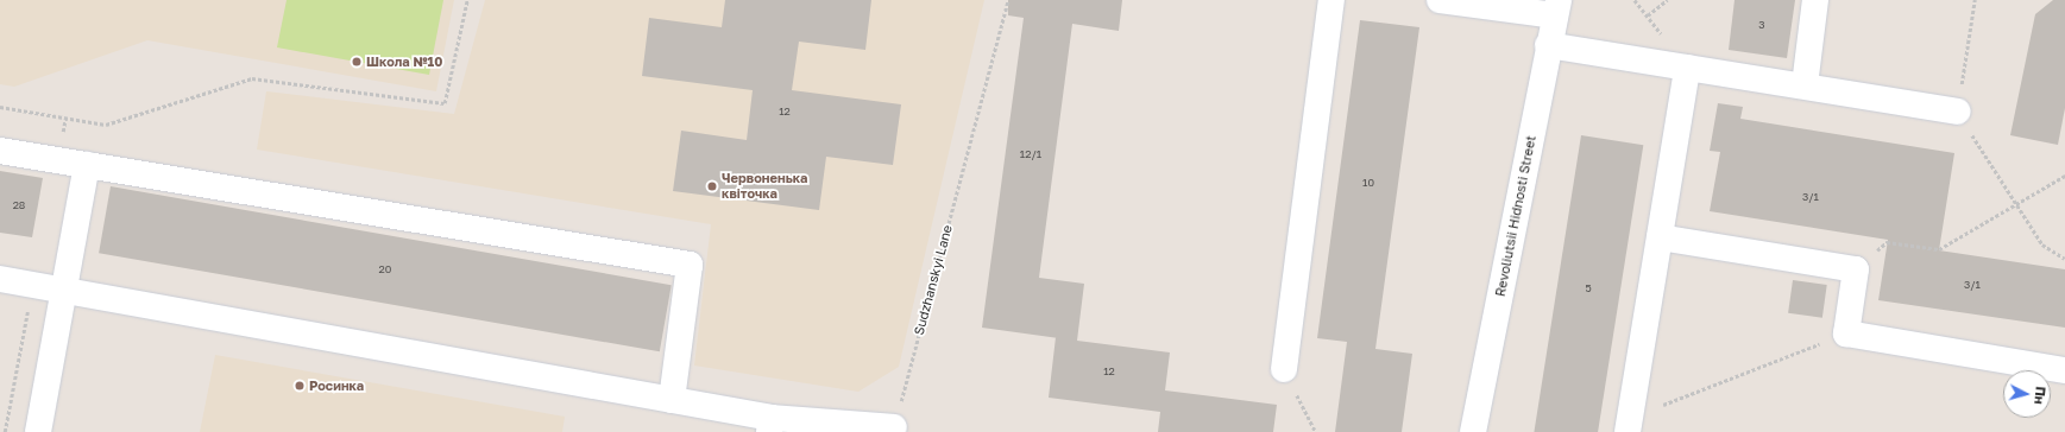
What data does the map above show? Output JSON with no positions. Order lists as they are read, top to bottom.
{
  "streets": {
    "street": ["Revoliutsii Hidnosti Street"],
    "path": ["Sudzhanskyi Lane"]
  },
  "places": ["Школа №10", "Червоненька квіточка", "Росинка"],
  "house_numbers": [
    "3",
    "12",
    "12/1",
    "10",
    "3/1",
    "28",
    "20",
    "3/1",
    "5",
    "12"
  ],
  "north": "right"
}
